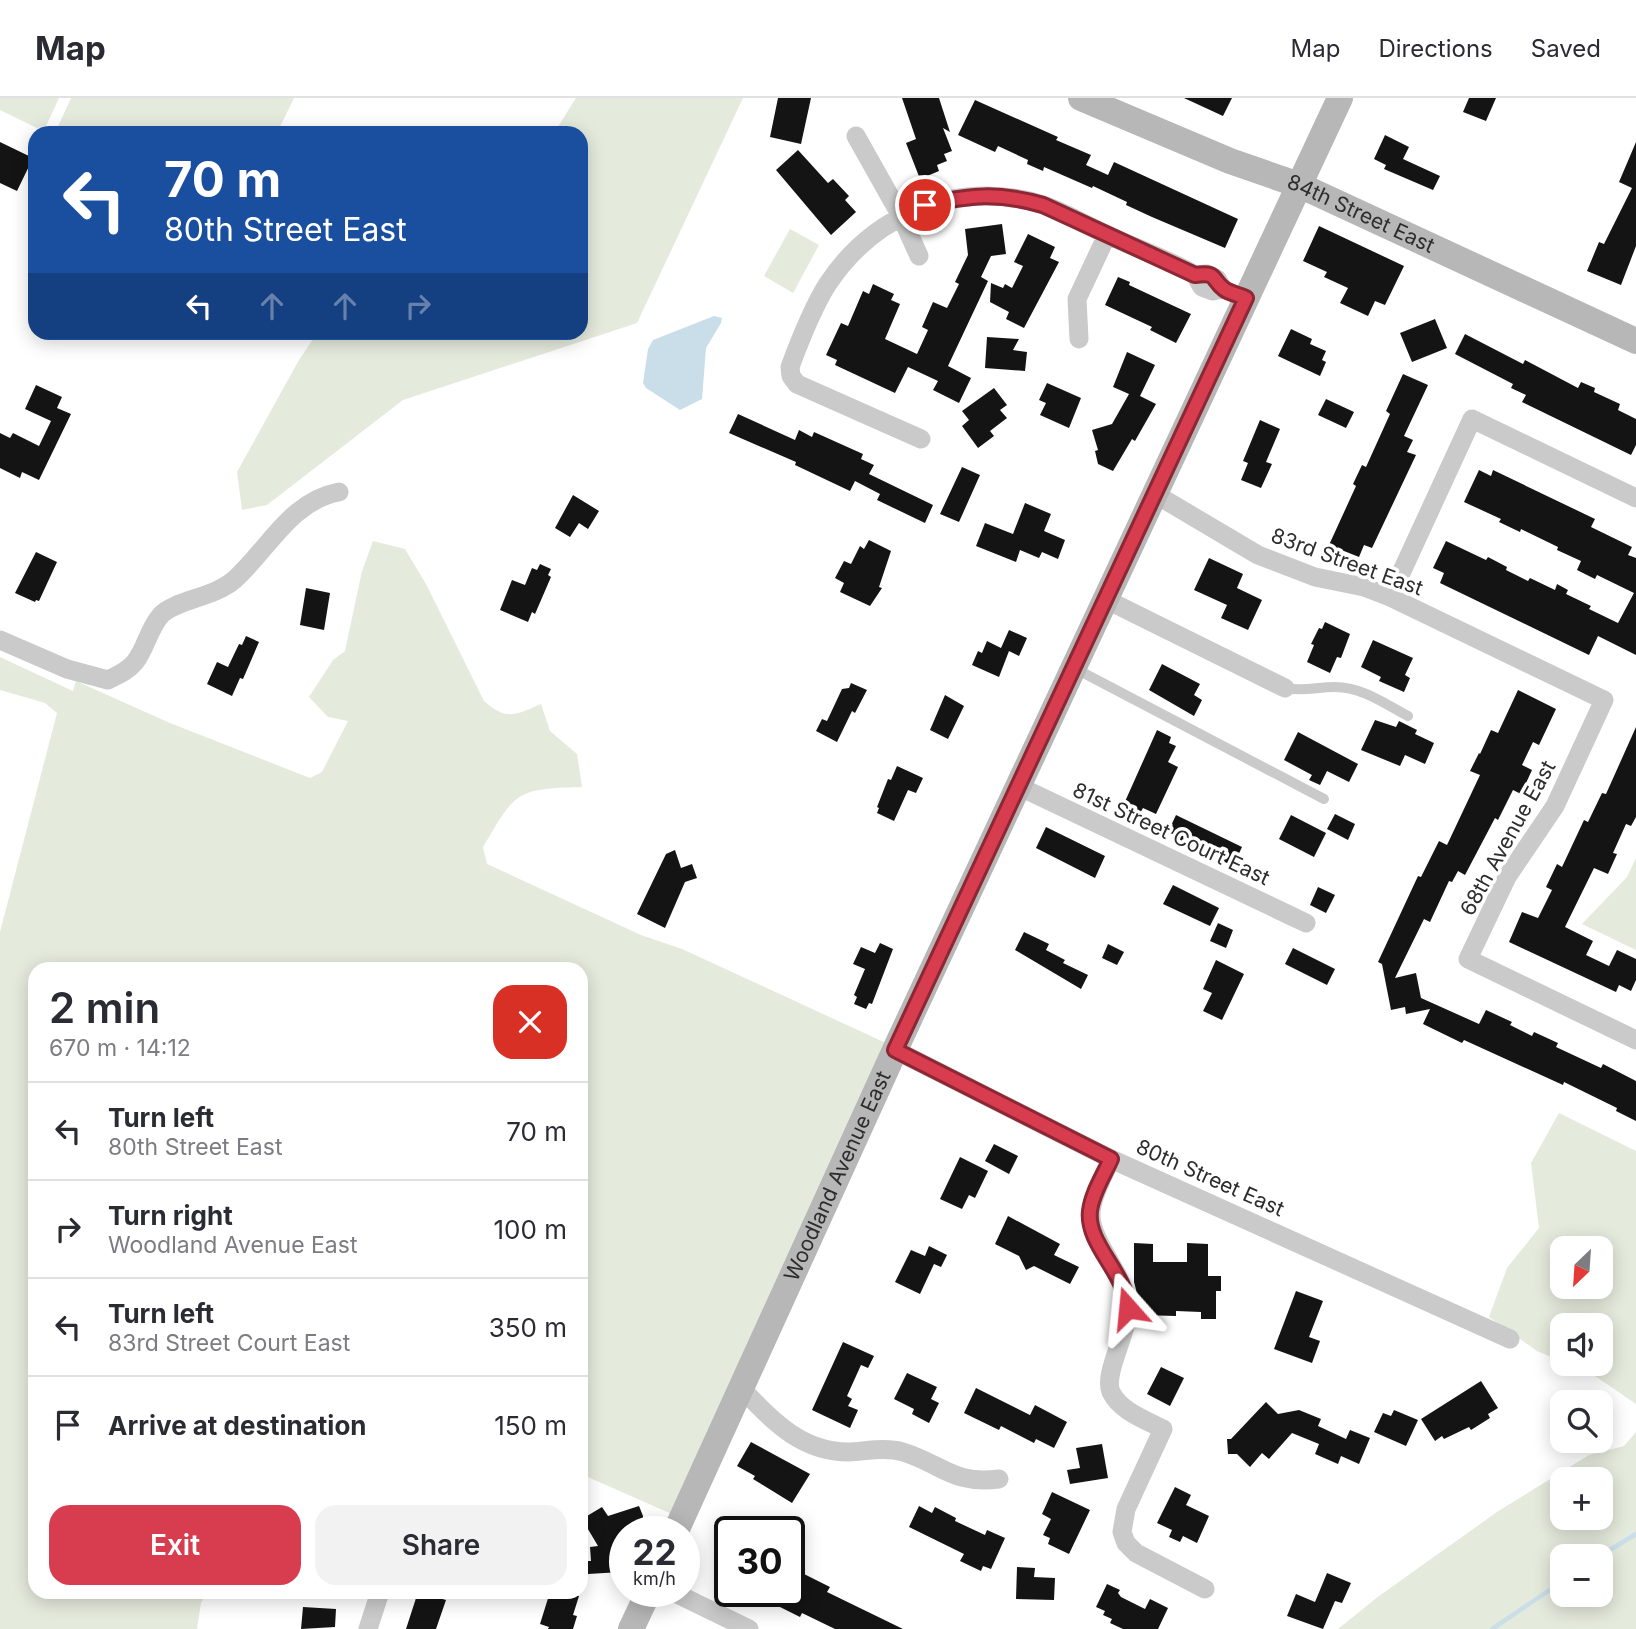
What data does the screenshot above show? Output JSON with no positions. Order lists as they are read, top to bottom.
{
  "streets": {
    "street": [
      "84th Street East",
      "83rd Street East",
      "81st Street Court East",
      "68th Avenue East",
      "Woodland Avenue East",
      "80th Street East"
    ]
  },
  "crossings": [
    ["84th Street East", "Woodland Avenue East"],
    ["83rd Street East", "68th Avenue East"],
    ["83rd Street East", "Woodland Avenue East"],
    ["81st Street Court East", "Woodland Avenue East"],
    ["Woodland Avenue East", "80th Street East"]
  ],
  "north": "bottom left",
  "page": {
    "header": "Map",
    "nav": ["Map", "Directions", "Saved"],
    "turn": ["70 m", "80th Street East"],
    "heading": ["2 min", "670 m · 14:12"],
    "list": [
      {
        "name": "Turn left",
        "note": "80th Street East",
        "value": "70 m"
      },
      {
        "name": "Turn right",
        "note": "Woodland Avenue East",
        "value": "100 m"
      },
      {
        "name": "Turn left",
        "note": "83rd Street Court East",
        "value": "350 m"
      },
      {
        "name": "Arrive at destination",
        "value": "150 m"
      }
    ],
    "map_buttons": ["+", "−"],
    "buttons": ["Exit", "Share"],
    "speed": "22 km/h",
    "limit": "30"
  }
}
